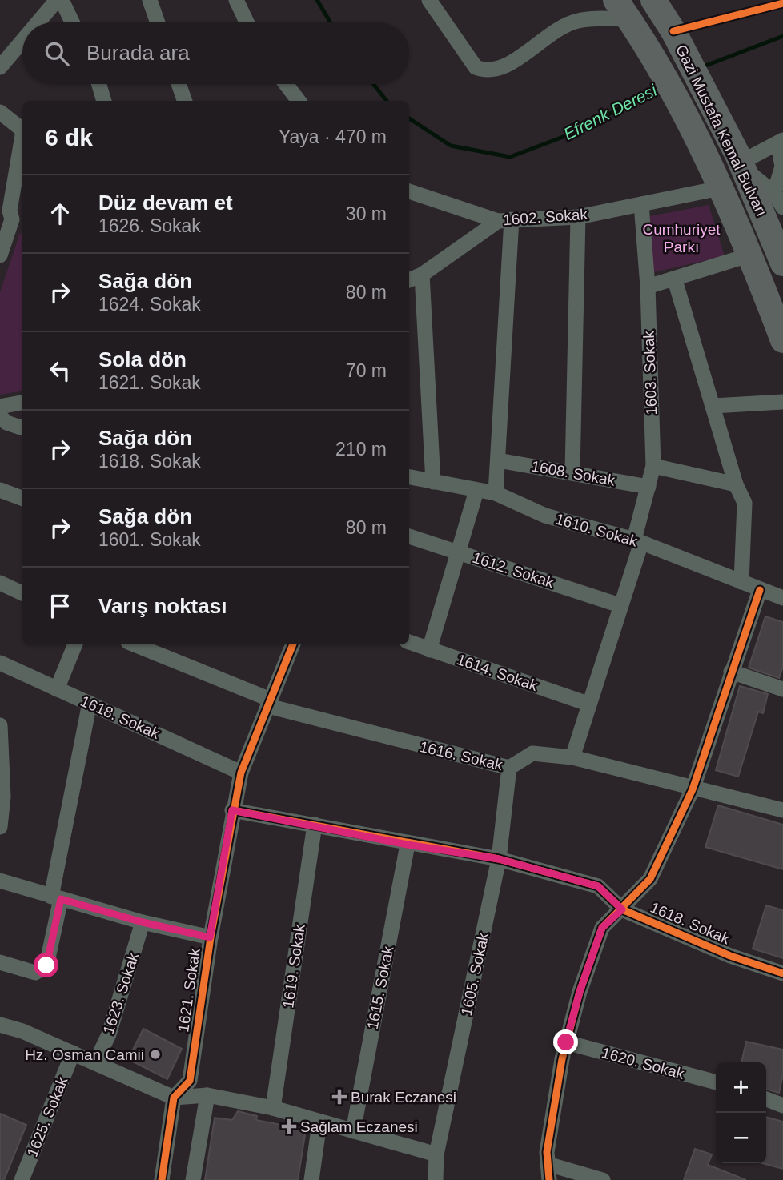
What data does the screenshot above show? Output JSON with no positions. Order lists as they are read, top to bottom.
{
  "streets": {
    "highway": ["Gazi Mustafa Kemal Bulvarı"],
    "street": [
      "1602. Sokak",
      "1603. Sokak",
      "1608. Sokak",
      "1610. Sokak",
      "1612. Sokak",
      "1614. Sokak",
      "1618. Sokak",
      "1616. Sokak",
      "1619. Sokak",
      "1605. Sokak",
      "1615. Sokak",
      "1621. Sokak",
      "1623. Sokak",
      "1620. Sokak",
      "1625. Sokak"
    ]
  },
  "crossings": [
    ["Gazi Mustafa Kemal Bulvarı", "1602. Sokak"],
    ["1602. Sokak", "1603. Sokak"],
    ["1603. Sokak", "1608. Sokak"],
    ["1603. Sokak", "1610. Sokak"],
    ["1603. Sokak", "1612. Sokak"],
    ["1603. Sokak", "1614. Sokak"],
    ["1603. Sokak", "1616. Sokak"],
    ["1618. Sokak", "1619. Sokak"],
    ["1618. Sokak", "1605. Sokak"],
    ["1618. Sokak", "1615. Sokak"],
    ["1618. Sokak", "1621. Sokak"],
    ["1616. Sokak", "1605. Sokak"],
    ["1616. Sokak", "1621. Sokak"]
  ],
  "water": ["Efrenk Deresi"],
  "parks": ["Cumhuriyet Parkı"],
  "places": {
    "other": ["Hz. Osman Camii"],
    "health": ["Burak Eczanesi", "Sağlam Eczanesi"]
  },
  "page": {
    "search": "Burada ara",
    "heading": ["6 dk", "Yaya · 470 m"],
    "list": [
      ["Düz devam et", "1626. Sokak", "30 m"],
      ["Sağa dön", "1624. Sokak", "80 m"],
      ["Sola dön", "1621. Sokak", "70 m"],
      ["Sağa dön", "1618. Sokak", "210 m"],
      ["Sağa dön", "1601. Sokak", "80 m"],
      "Varış noktası"
    ],
    "map_buttons": ["+", "−"]
  }
}
